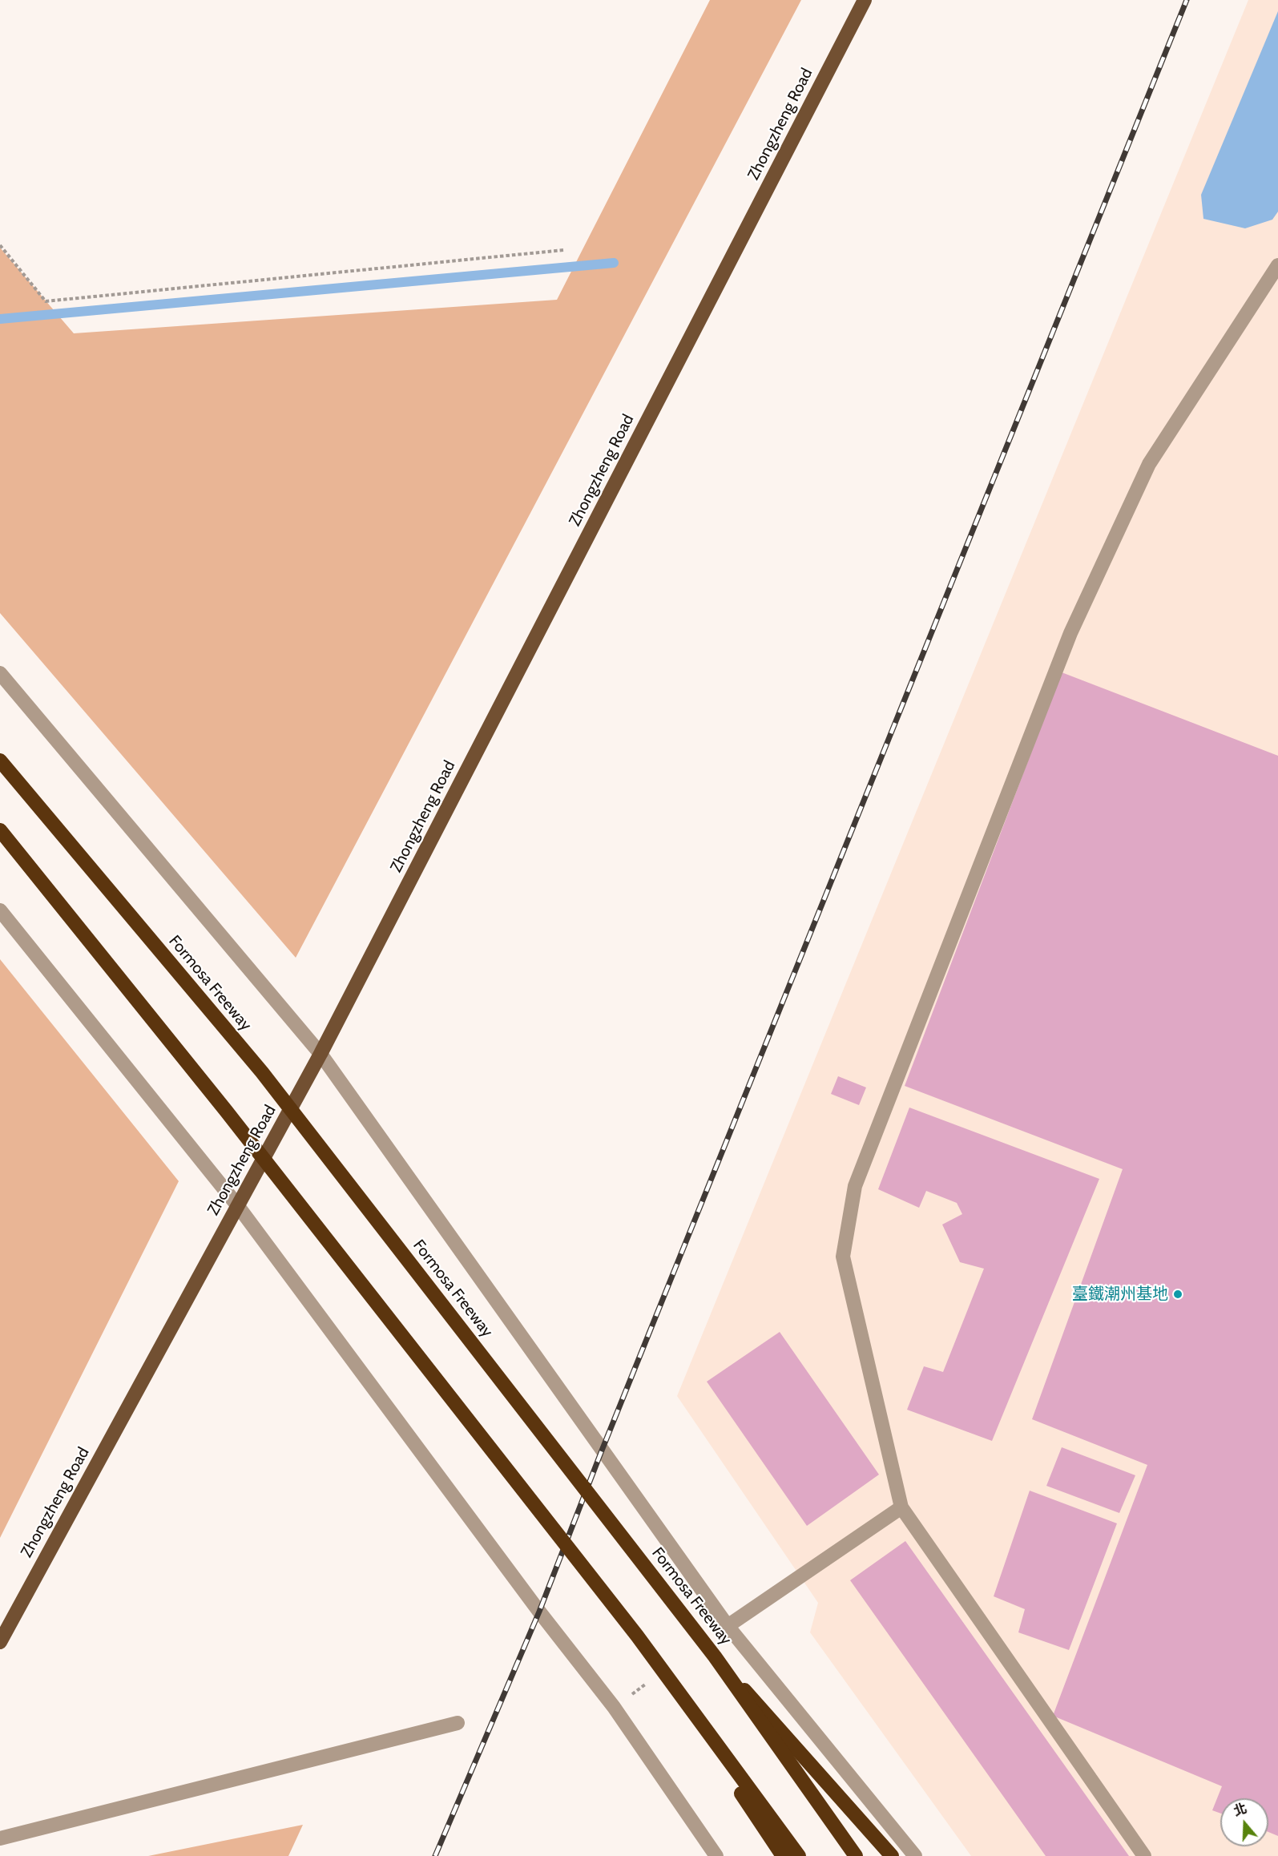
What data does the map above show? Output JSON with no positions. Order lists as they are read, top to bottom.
{
  "streets": {
    "highway": ["Formosa Freeway"],
    "main road": ["Zhongzheng Road"]
  },
  "places": ["臺鐵潮州基地"],
  "north": "top"
}
